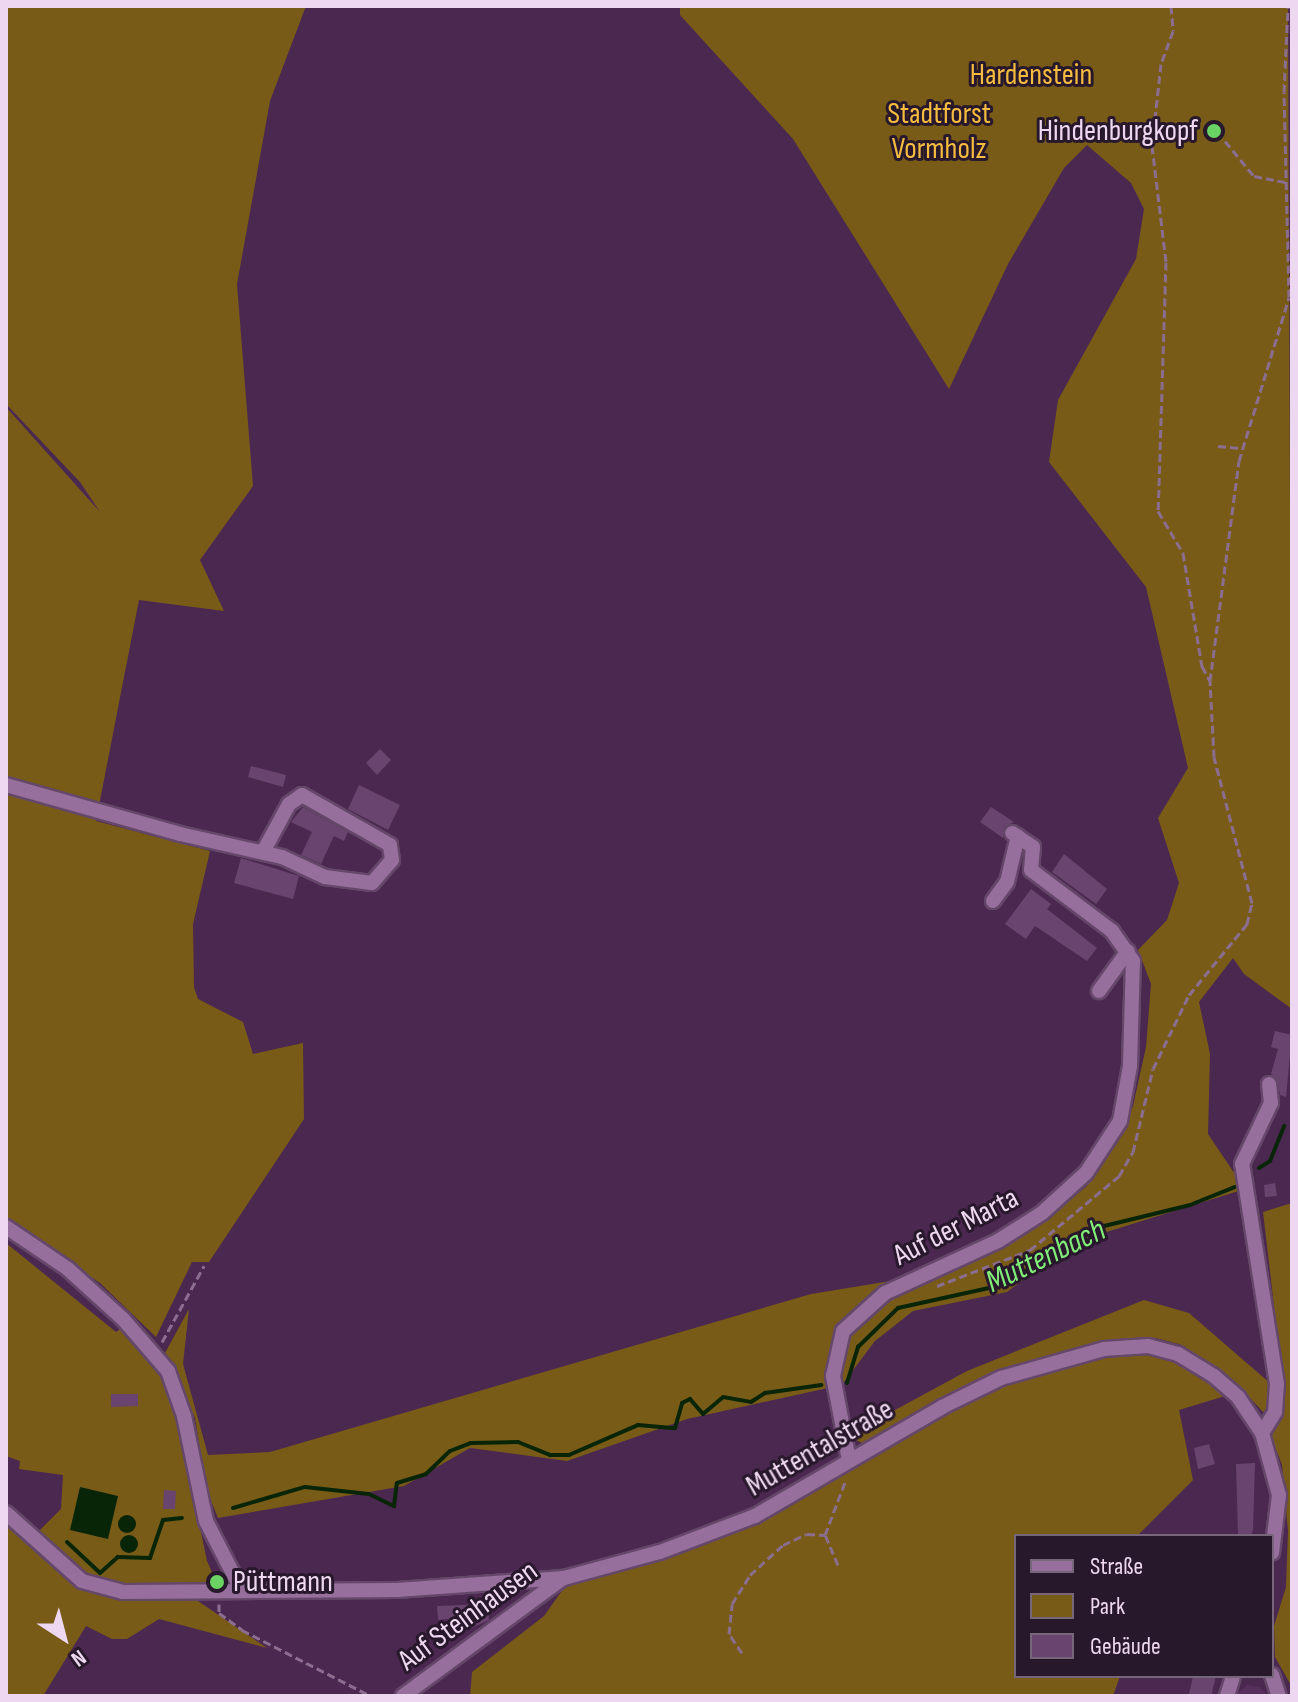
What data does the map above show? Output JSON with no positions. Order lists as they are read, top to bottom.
{
  "streets": {
    "street": ["Auf der Marta", "Muttentalstraße", "Auf Steinhausen"]
  },
  "crossings": [
    ["Auf der Marta", "Muttentalstraße"],
    ["Muttentalstraße", "Auf Steinhausen"]
  ],
  "water": ["Muttenbach"],
  "parks": ["Hardenstein", "Stadtforst Vormholz"],
  "places": ["Hindenburgkopf", "Püttmann"],
  "legend": ["Straße", "Park", "Gebäude"],
  "north": "bottom right"
}
